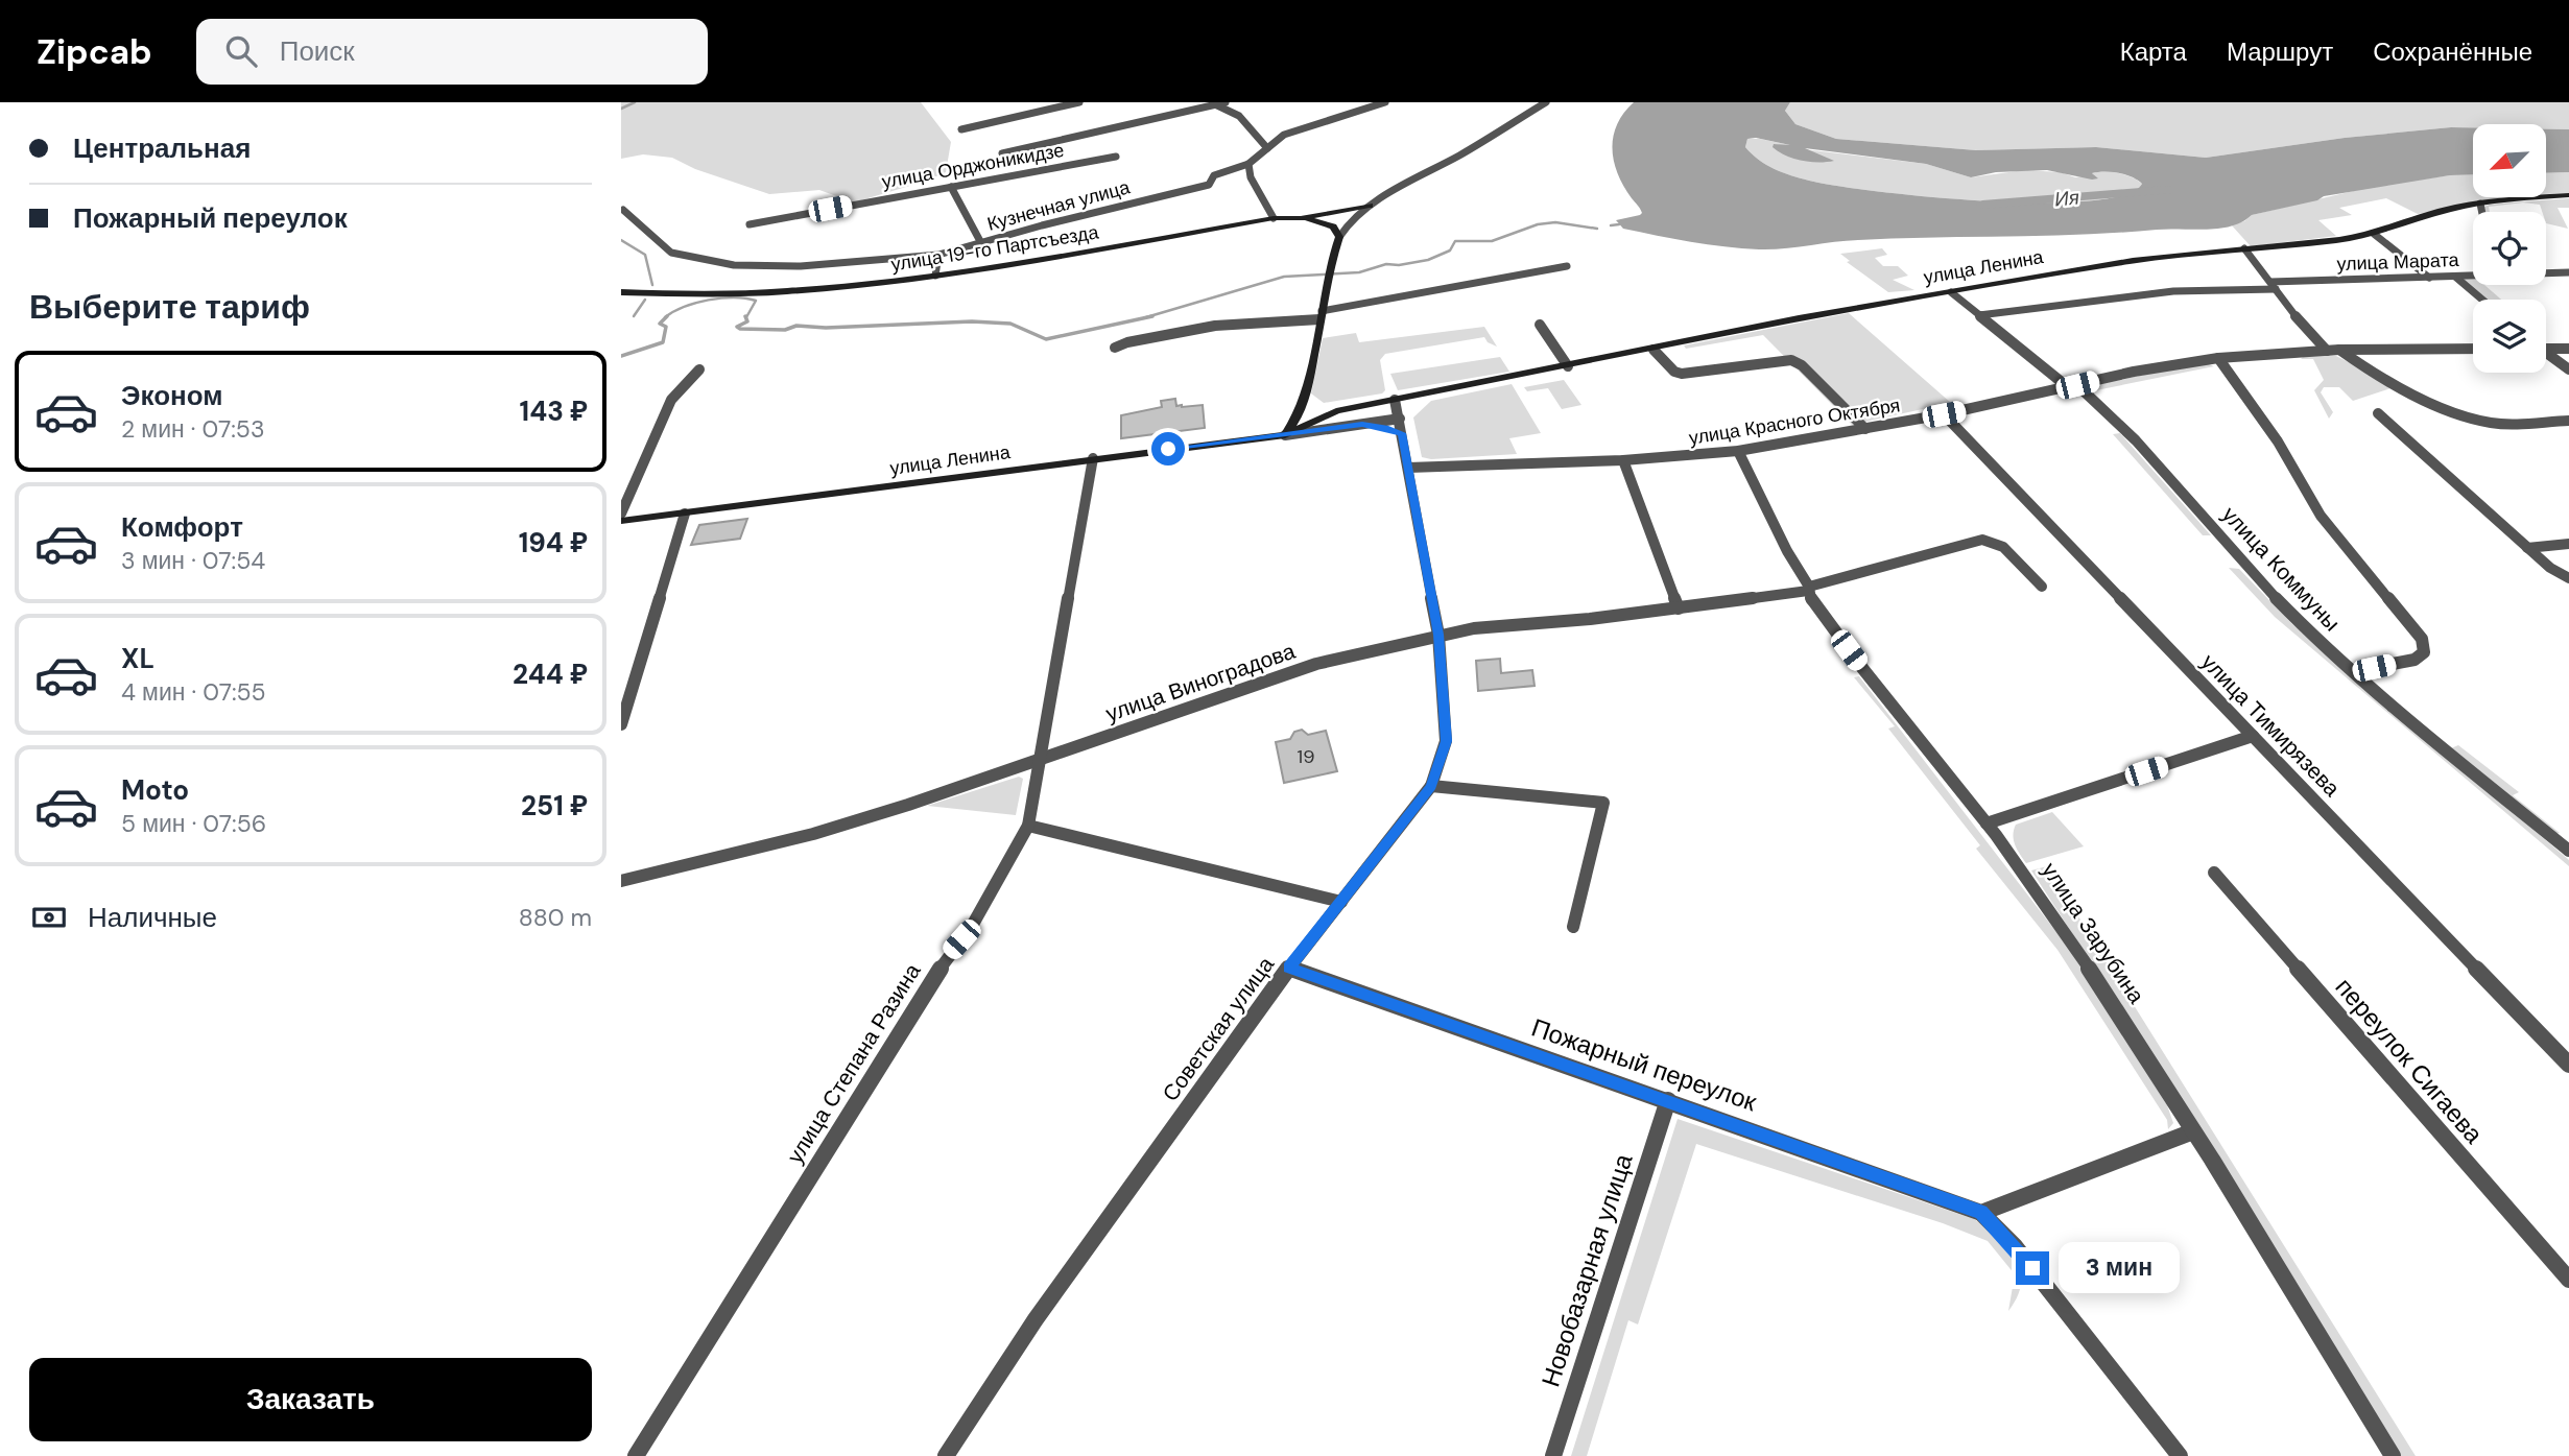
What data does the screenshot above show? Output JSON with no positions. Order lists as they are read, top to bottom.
{
  "streets": {
    "main road": ["улица 19-го Партсъезда", "улица Ленина"],
    "street": [
      "улица Орджоникидзе",
      "Кузнечная улица",
      "улица Марата",
      "улица Красного Октября",
      "улица Коммуны",
      "улица Виноградова",
      "улица Тимирязева",
      "улица Зарубина",
      "Советская улица",
      "переулок Сигаева",
      "улица Степана Разина",
      "Пожарный переулок",
      "Новобазарная улица"
    ]
  },
  "crossings": [
    ["улица Марата", "улица Коммуны"],
    ["улица Ленина", "улица Коммуны"],
    ["улица Ленина", "Советская улица"],
    ["улица Ленина", "улица Степана Разина"],
    ["улица Красного Октября", "улица Коммуны"],
    ["улица Красного Октября", "улица Тимирязева"],
    ["улица Красного Октября", "улица Зарубина"],
    ["улица Красного Октября", "Советская улица"],
    ["улица Виноградова", "улица Зарубина"],
    ["улица Виноградова", "Советская улица"],
    ["улица Виноградова", "улица Степана Разина"],
    ["Советская улица", "Пожарный переулок"],
    ["Пожарный переулок", "Новобазарная улица"]
  ],
  "water": ["Ия"],
  "house_numbers": ["19"],
  "north": "bottom left",
  "page": {
    "header": "Zipcab",
    "search": "Поиск",
    "nav": ["Карта", "Маршрут", "Сохранённые"],
    "banner": ["Центральная", "Пожарный переулок"],
    "heading": "Выберите тариф",
    "list": [
      {
        "name": "Эконом",
        "note": "2 мин · 07:53",
        "value": "143 ₽"
      },
      {
        "name": "Комфорт",
        "note": "3 мин · 07:54",
        "value": "194 ₽"
      },
      {
        "name": "XL",
        "note": "4 мин · 07:55",
        "value": "244 ₽"
      },
      {
        "name": "Moto",
        "note": "5 мин · 07:56",
        "value": "251 ₽"
      }
    ],
    "pay": ["Наличные", "880 m"],
    "bubble": "3 мин",
    "buttons": "Заказать"
  }
}
